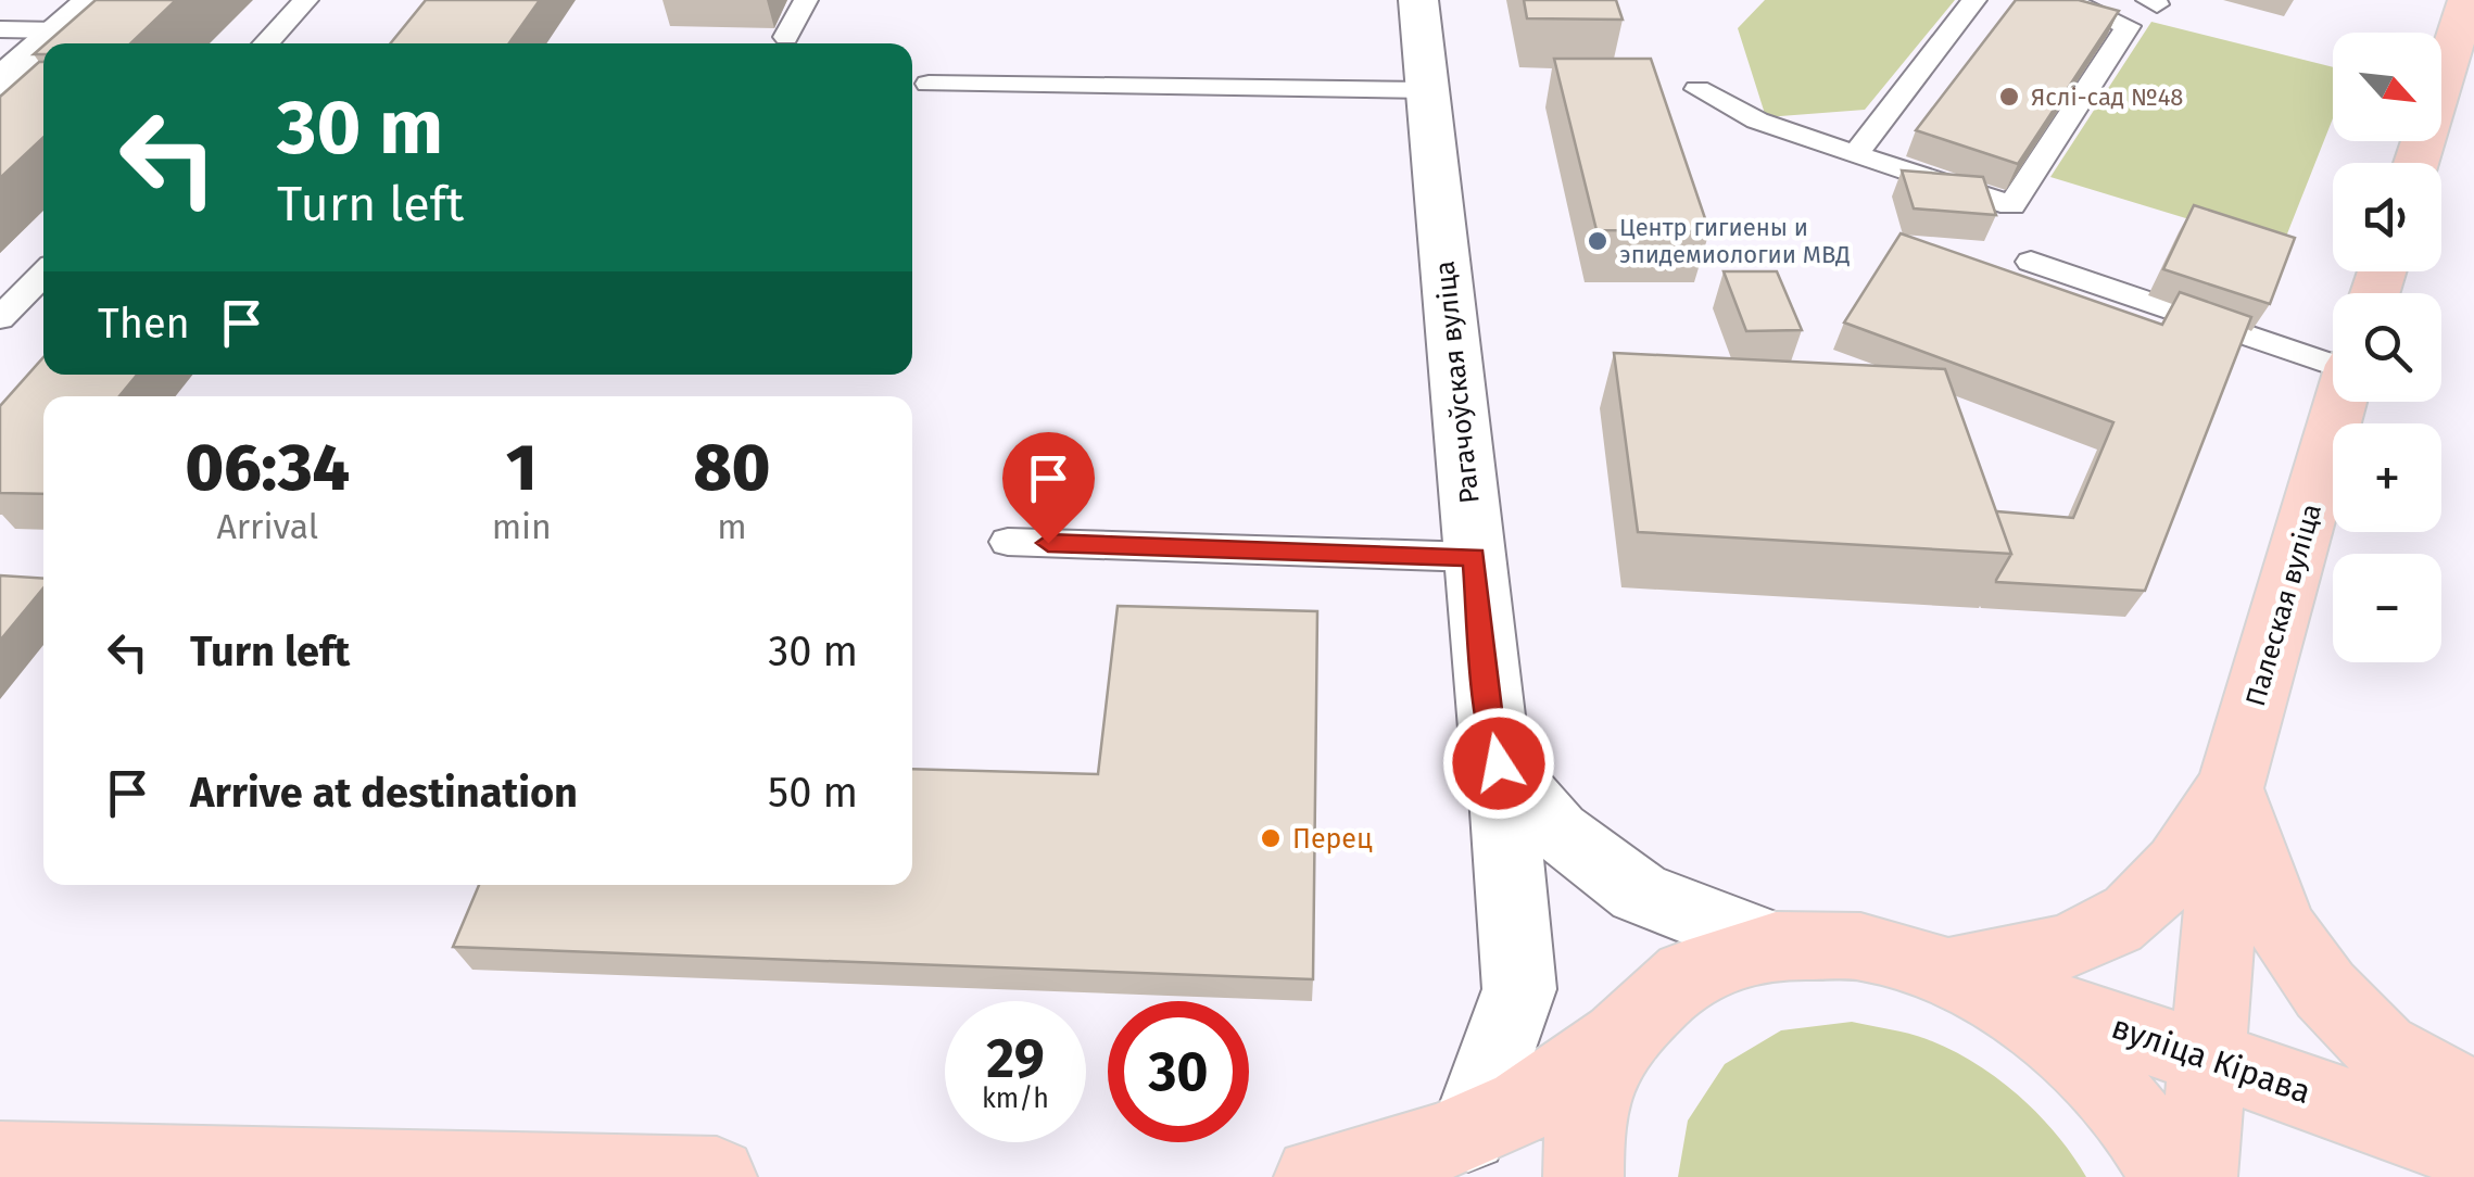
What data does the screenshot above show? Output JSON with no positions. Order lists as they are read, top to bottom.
{
  "streets": {
    "main road": ["Палеская вуліца", "вуліца Кірава"],
    "street": ["Рагачоўская вуліца"]
  },
  "crossings": [
    ["Палеская вуліца", "вуліца Кірава"]
  ],
  "places": ["Яслі-сад №48", "Центр гигиены и эпидемиологии МВД", "Перец"],
  "north": "bottom right",
  "page": {
    "map_buttons": ["+", "−"],
    "turn": ["30 m", "Turn left"],
    "then": "Then",
    "eta": [
      "06:34",
      "Arrival",
      "1",
      "min",
      "80",
      "m"
    ],
    "list": [
      {
        "name": "Turn left",
        "value": "30 m"
      },
      {
        "name": "Arrive at destination",
        "value": "50 m"
      }
    ],
    "speed": "29 km/h",
    "limit": "30"
  }
}
